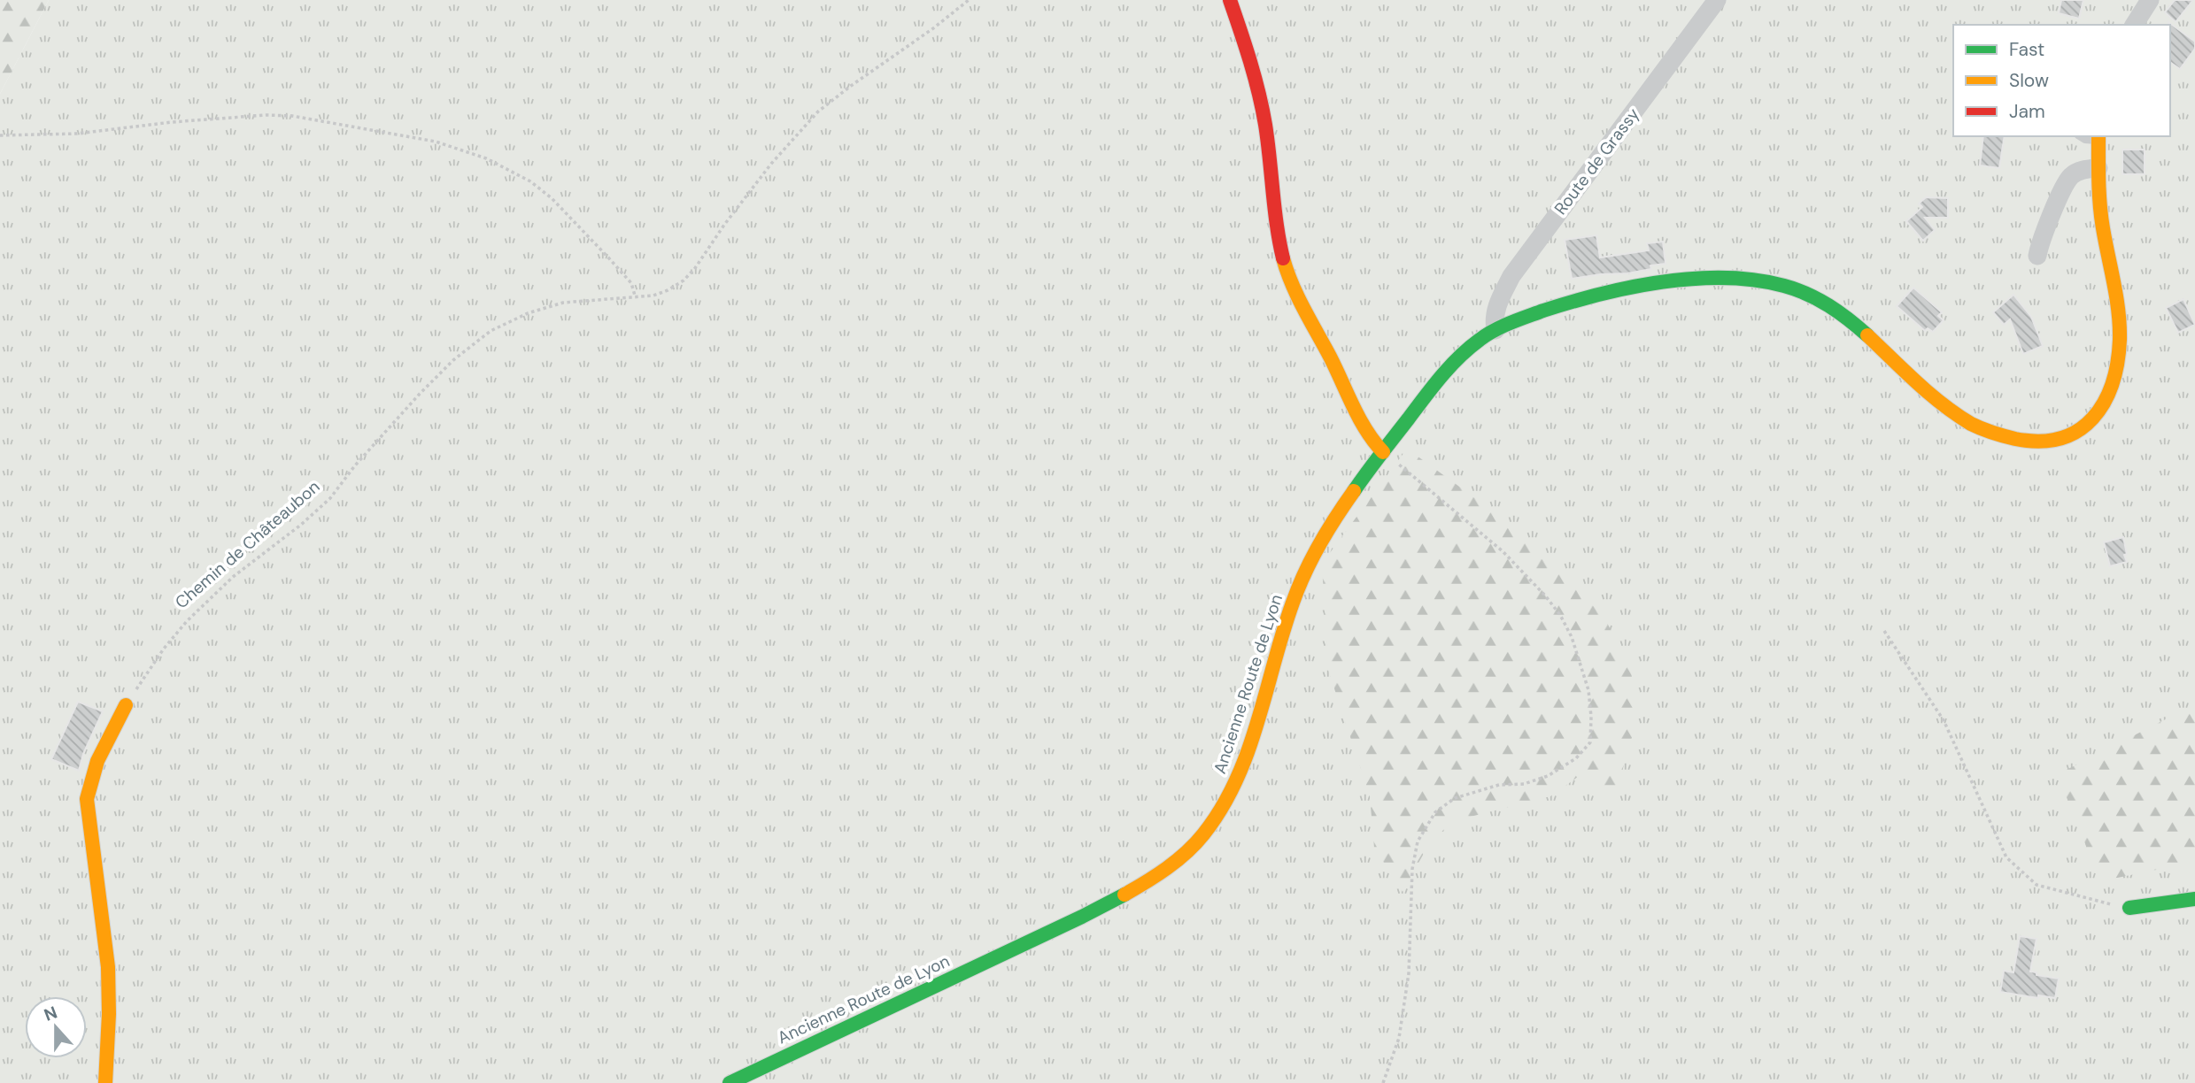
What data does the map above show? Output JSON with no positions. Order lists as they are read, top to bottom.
{
  "streets": {
    "street": ["Route de Grassy", "Ancienne Route de Lyon"],
    "path": ["Chemin de Châteaubon"]
  },
  "crossings": [
    ["Route de Grassy", "Ancienne Route de Lyon"]
  ],
  "legend": ["Fast", "Slow", "Jam"],
  "north": "top"
}
